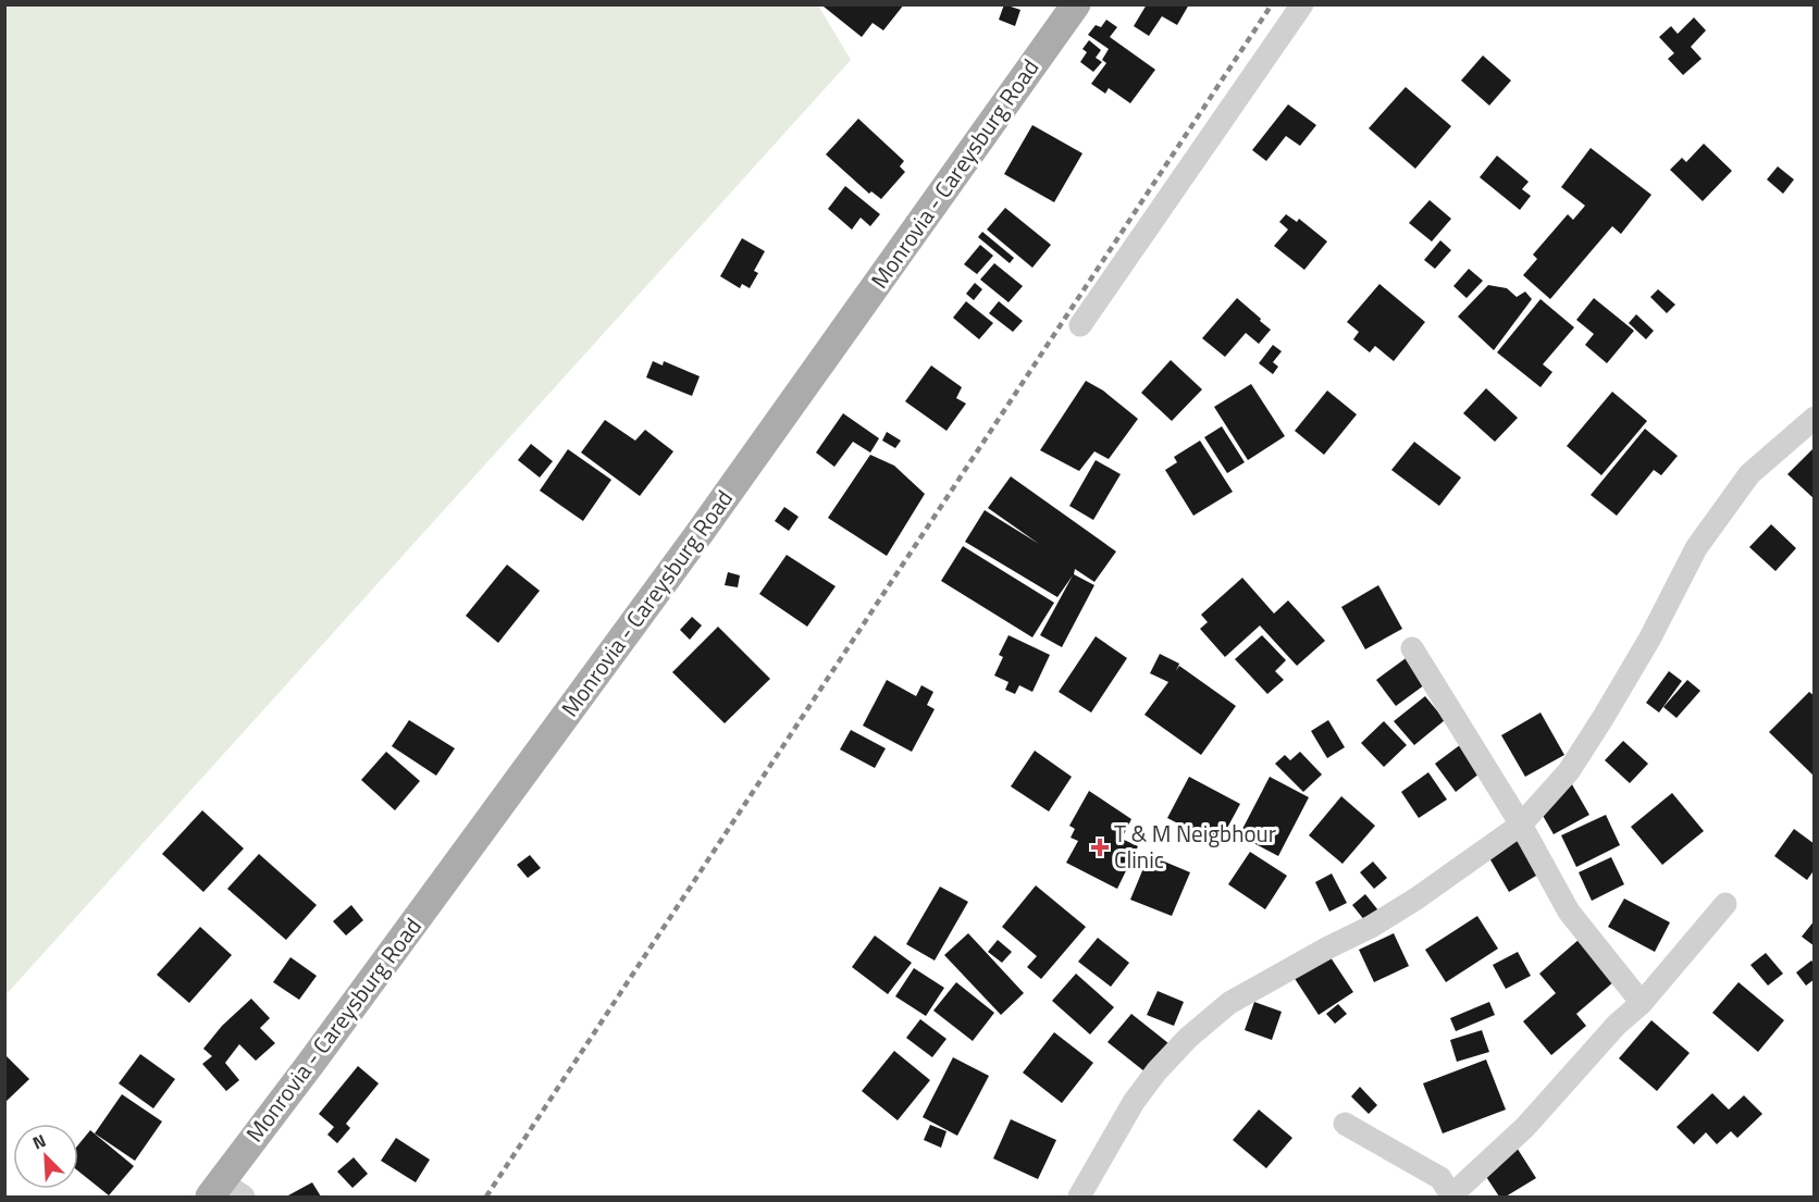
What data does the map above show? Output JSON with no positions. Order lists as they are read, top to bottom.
{
  "streets": {
    "main road": ["Monrovia - Careysburg Road"]
  },
  "places": {
    "health": ["T & M Neigbhour Clinic"]
  },
  "north": "top left"
}
